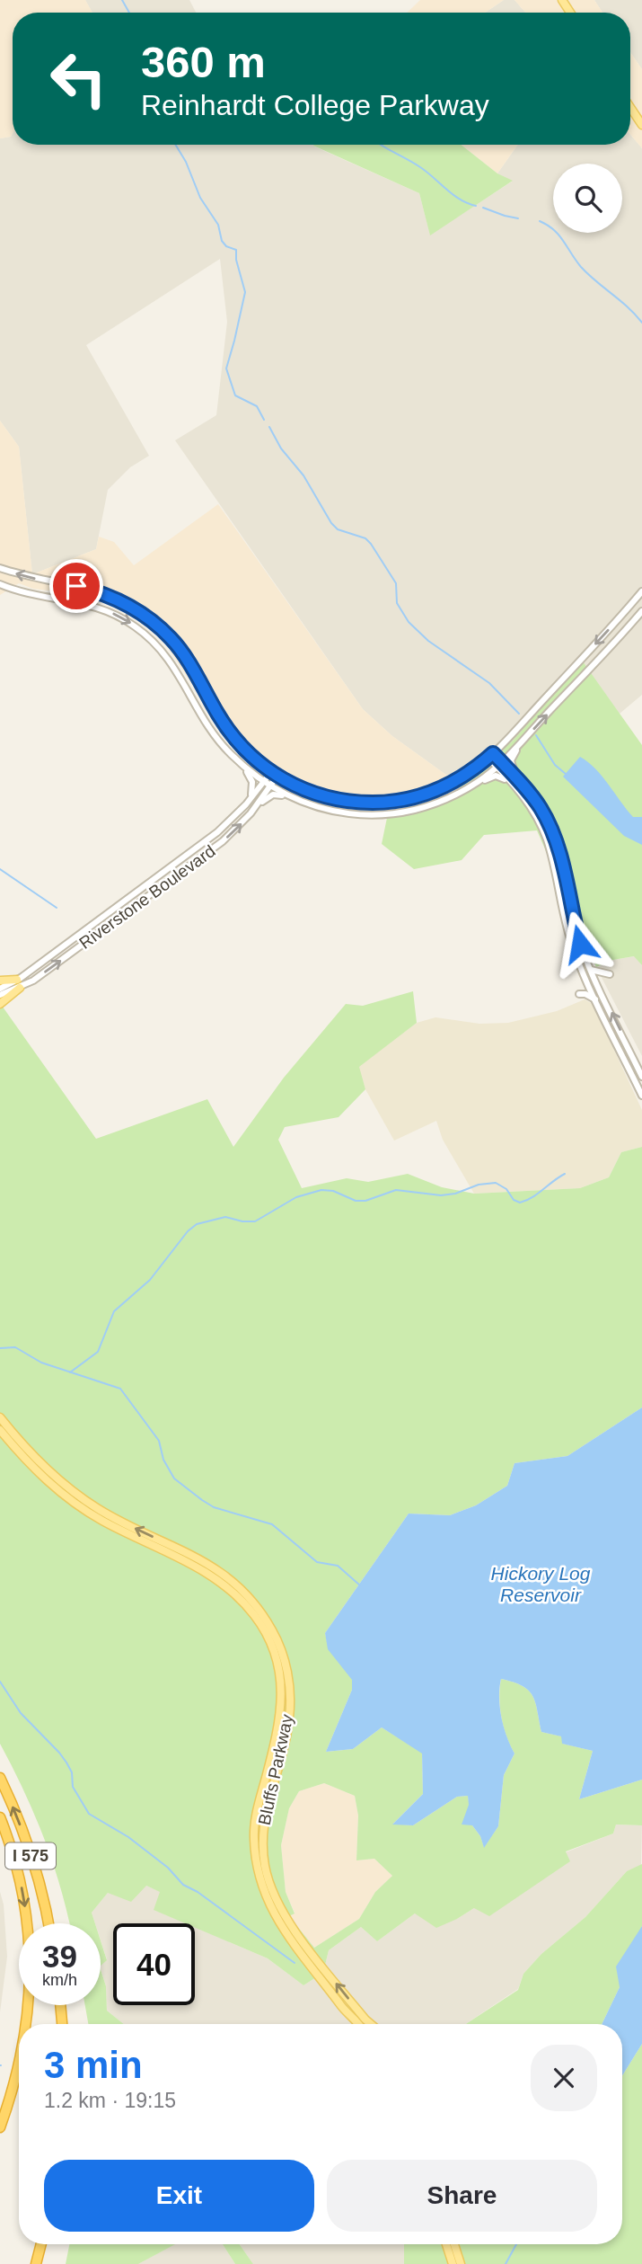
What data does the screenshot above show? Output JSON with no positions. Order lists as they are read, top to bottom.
{
  "streets": {
    "highway": ["I 575"],
    "main road": ["Bluffs Parkway"],
    "street": ["Riverstone Boulevard"]
  },
  "water": ["Hickory Log Reservoir"],
  "page": {
    "turn": ["360 m", "Reinhardt College Parkway"],
    "speed": "39 km/h",
    "limit": "40",
    "heading": ["3 min", "1.2 km · 19:15"],
    "buttons": ["Exit", "Share"]
  }
}
